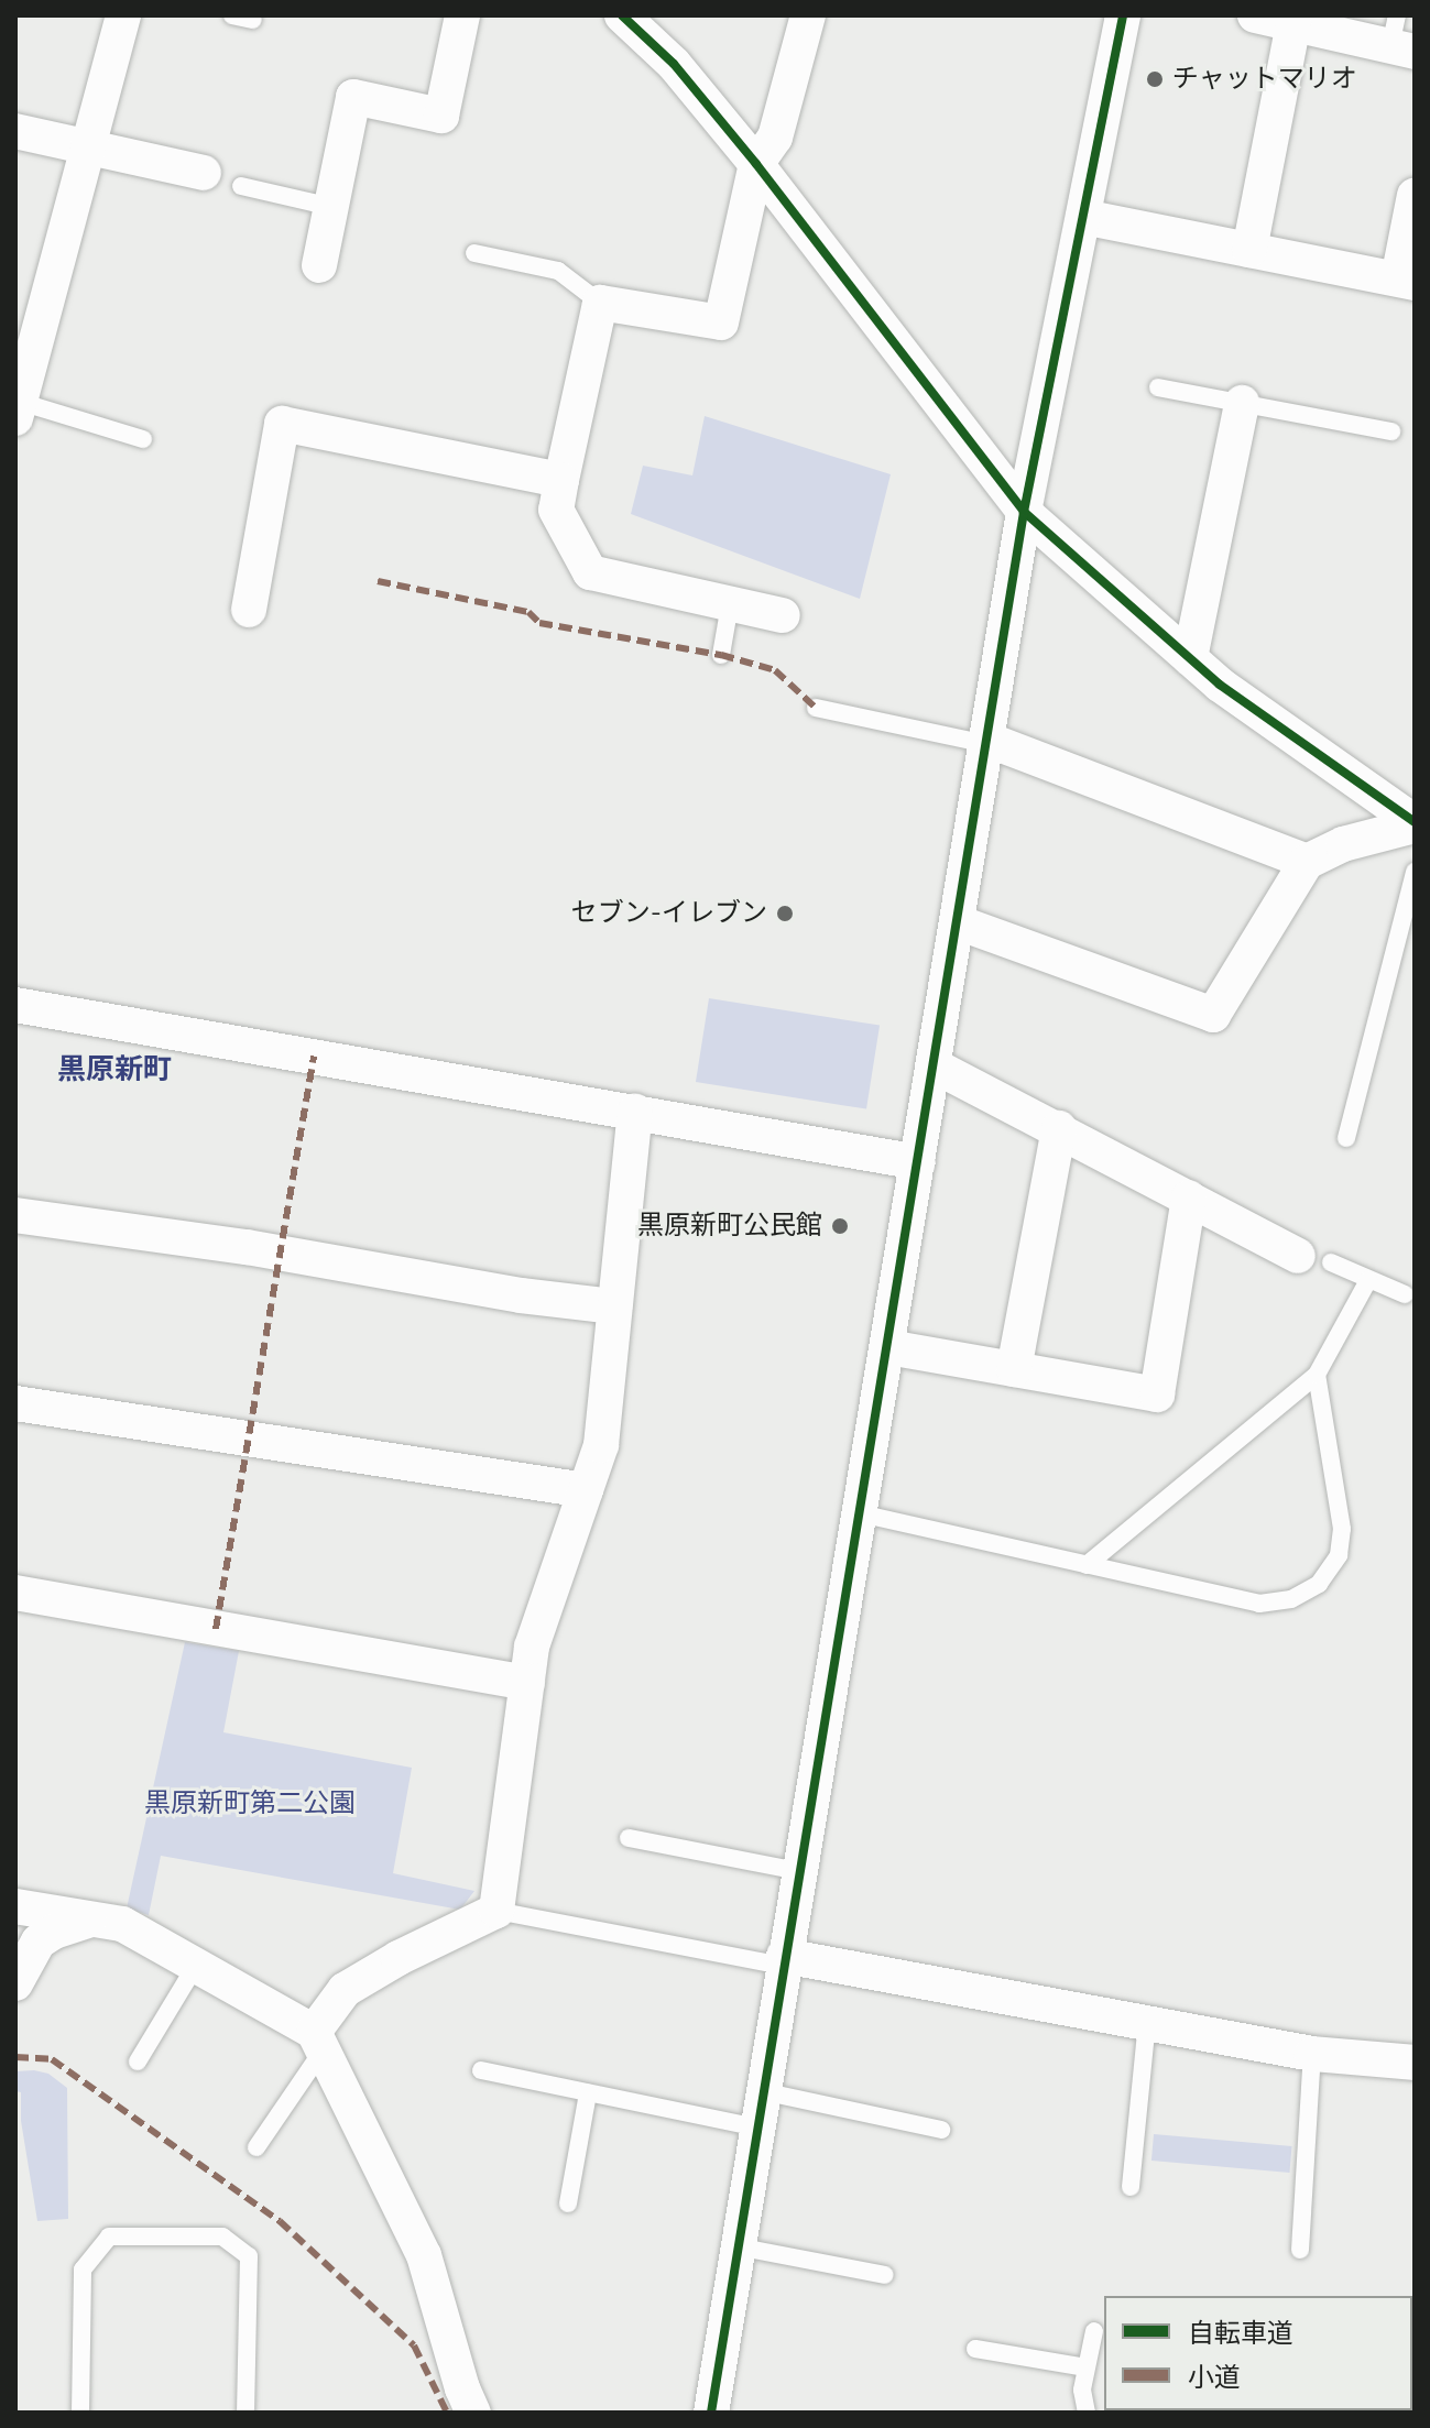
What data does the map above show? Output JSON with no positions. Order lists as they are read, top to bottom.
{
  "districts": ["黒原新町"],
  "parks": ["黒原新町第二公園"],
  "places": ["チャットマリオ", "セブン-イレブン", "黒原新町公民館"],
  "legend": ["自転車道", "小道"]
}
